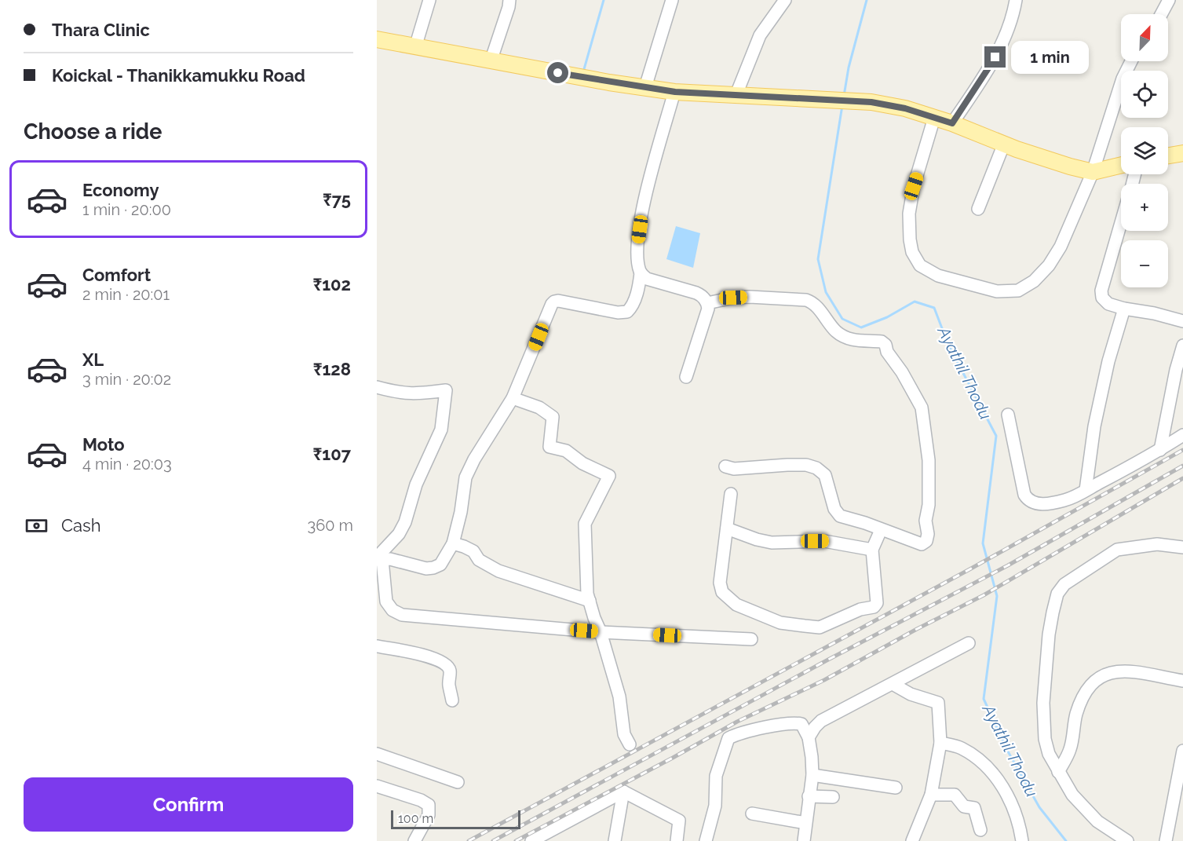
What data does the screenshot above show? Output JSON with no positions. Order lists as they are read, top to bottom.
{
  "water": ["Ayathil Thodu"],
  "scale_bar": "100 m",
  "north": "top right",
  "page": {
    "banner": ["Thara Clinic", "Koickal - Thanikkamukku Road"],
    "map_buttons": ["+", "−"],
    "bubble": "1 min",
    "heading": "Choose a ride",
    "list": [
      {
        "name": "Economy",
        "note": "1 min · 20:00",
        "value": "₹75"
      },
      {
        "name": "Comfort",
        "note": "2 min · 20:01",
        "value": "₹102"
      },
      {
        "name": "XL",
        "note": "3 min · 20:02",
        "value": "₹128"
      },
      {
        "name": "Moto",
        "note": "4 min · 20:03",
        "value": "₹107"
      }
    ],
    "pay": ["Cash", "360 m"],
    "buttons": "Confirm",
    "scale": "100 m"
  }
}
